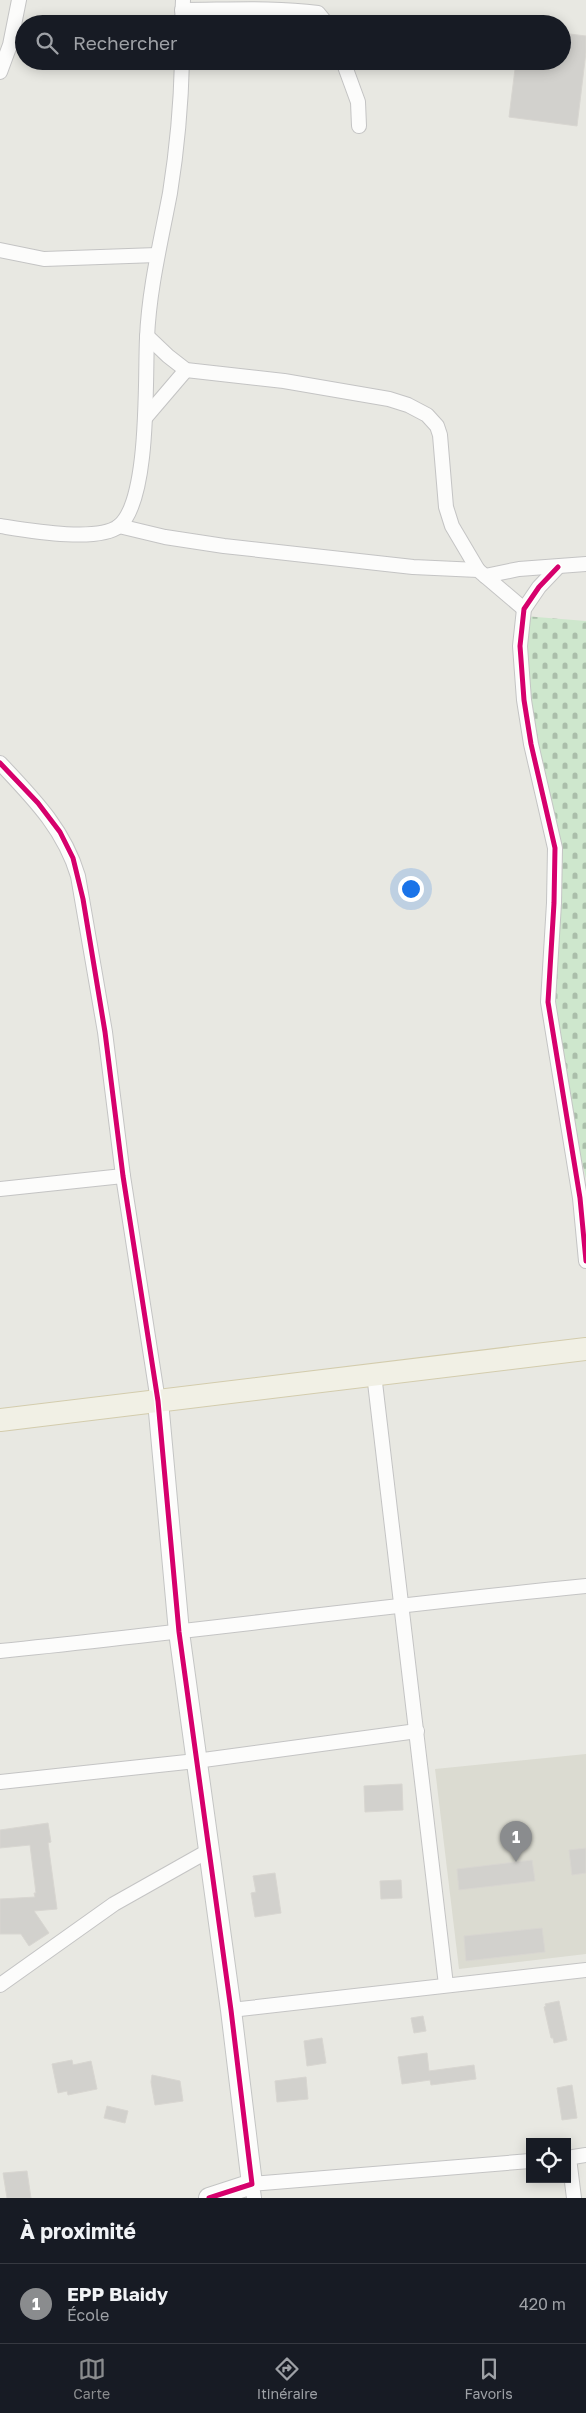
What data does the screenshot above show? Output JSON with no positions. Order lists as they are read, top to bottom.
{
  "page": {
    "search": "Rechercher",
    "pins": "1",
    "heading": "À proximité",
    "list": [
      {
        "mark": "1",
        "name": "EPP Blaidy",
        "note": "École",
        "value": "420 m"
      }
    ],
    "nav": ["Carte", "Itinéraire", "Favoris"]
  }
}
